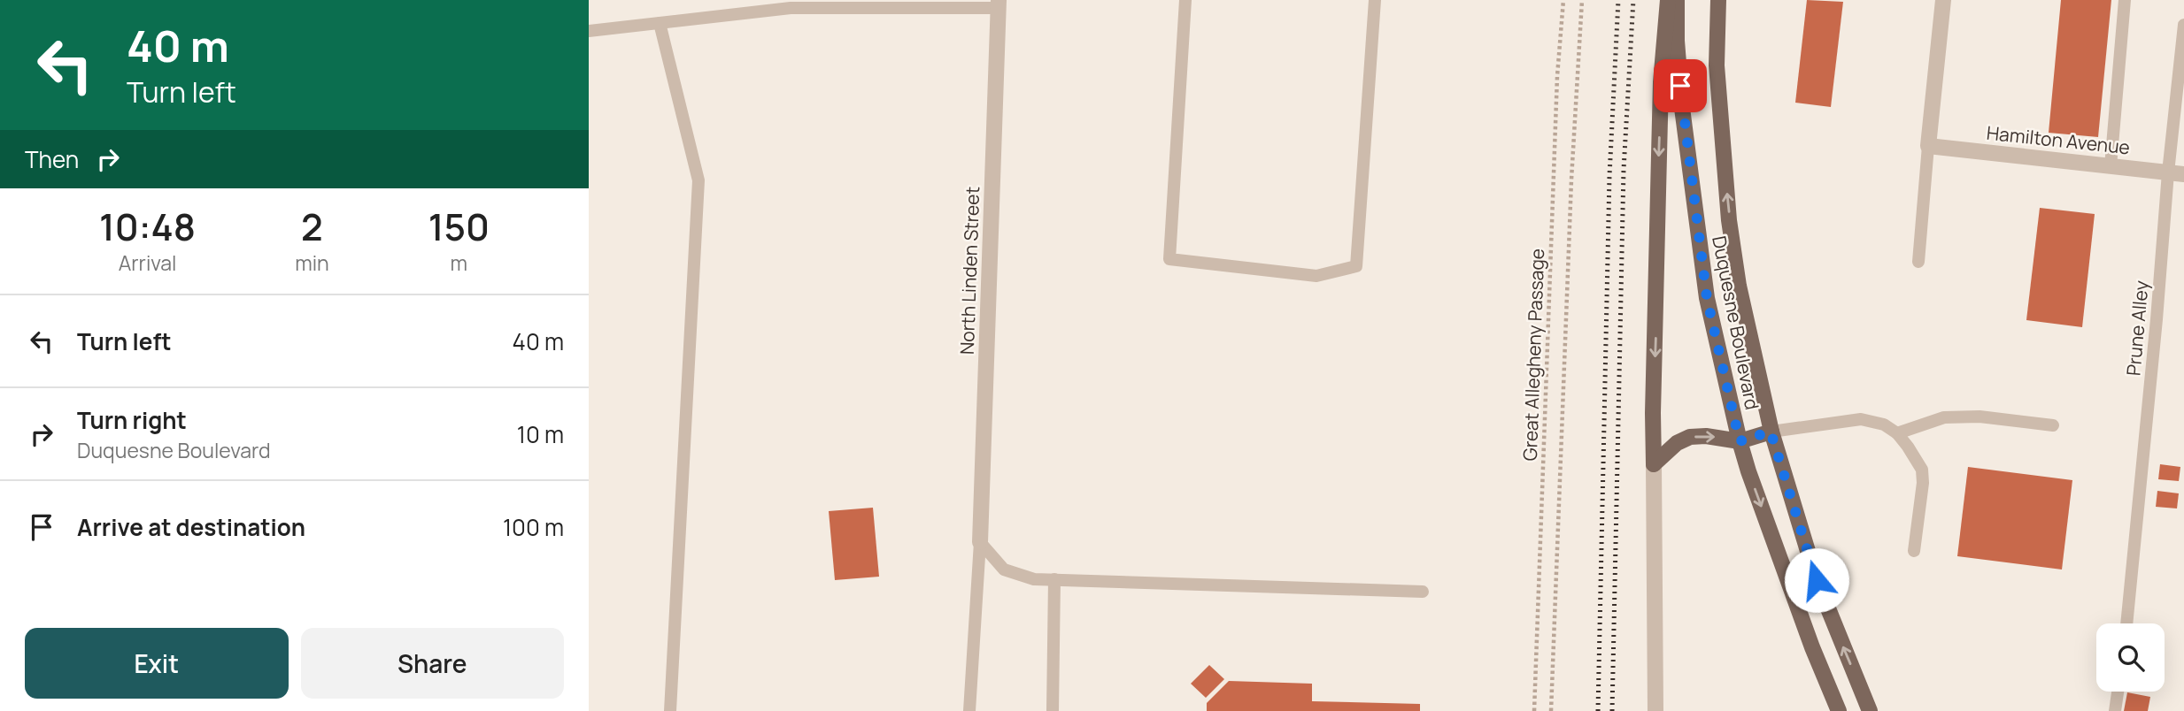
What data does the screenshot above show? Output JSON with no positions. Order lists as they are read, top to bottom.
{
  "streets": {
    "main road": ["Duquesne Boulevard"],
    "street": ["Hamilton Avenue", "North Linden Street"],
    "lane": ["Prune Alley"],
    "path": ["Great Allegheny Passage"]
  },
  "crossings": [
    ["Hamilton Avenue", "Prune Alley"]
  ],
  "page": {
    "turn": ["40 m", "Turn left"],
    "then": "Then",
    "eta": [
      "10:48",
      "Arrival",
      "2",
      "min",
      "150",
      "m"
    ],
    "list": [
      {
        "name": "Turn left",
        "value": "40 m"
      },
      {
        "name": "Turn right",
        "note": "Duquesne Boulevard",
        "value": "10 m"
      },
      {
        "name": "Arrive at destination",
        "value": "100 m"
      }
    ],
    "buttons": ["Exit", "Share"]
  }
}
